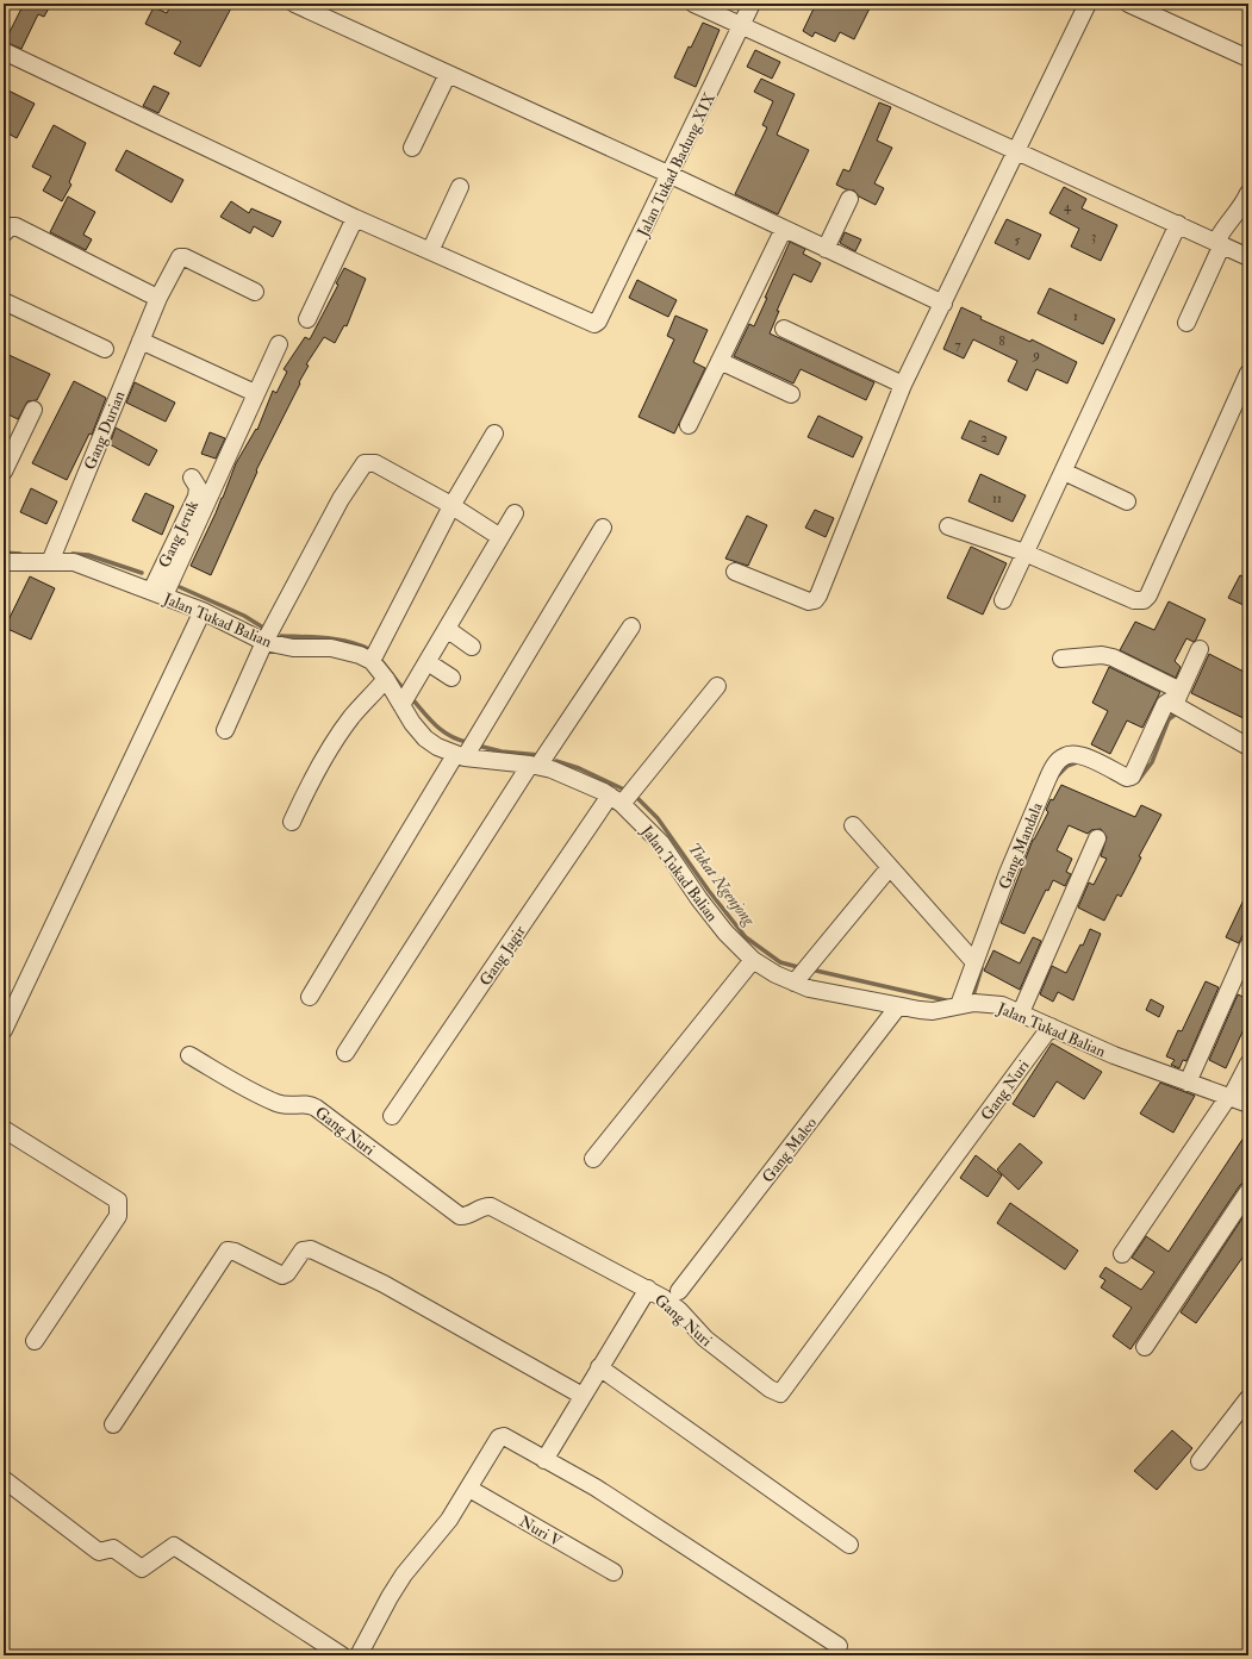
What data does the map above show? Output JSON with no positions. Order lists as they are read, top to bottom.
{
  "streets": {
    "street": [
      "Jalan Tukad Badung XIX",
      "Gang Durian",
      "Gang Jeruk",
      "Jalan Tukad Balian",
      "Gang Mandala",
      "Gang Jagir",
      "Gang Nuri",
      "Gang Maleo",
      "Nuri V"
    ]
  },
  "crossings": [
    ["Gang Durian", "Jalan Tukad Balian"],
    ["Gang Jeruk", "Jalan Tukad Balian"],
    ["Jalan Tukad Balian", "Gang Mandala"],
    ["Jalan Tukad Balian", "Gang Jagir"],
    ["Jalan Tukad Balian", "Gang Nuri"],
    ["Jalan Tukad Balian", "Gang Maleo"]
  ],
  "water": ["Tukat Ngenjong"],
  "house_numbers": [
    "4",
    "3",
    "5",
    "1",
    "8",
    "7",
    "9",
    "2",
    "11"
  ]
}
